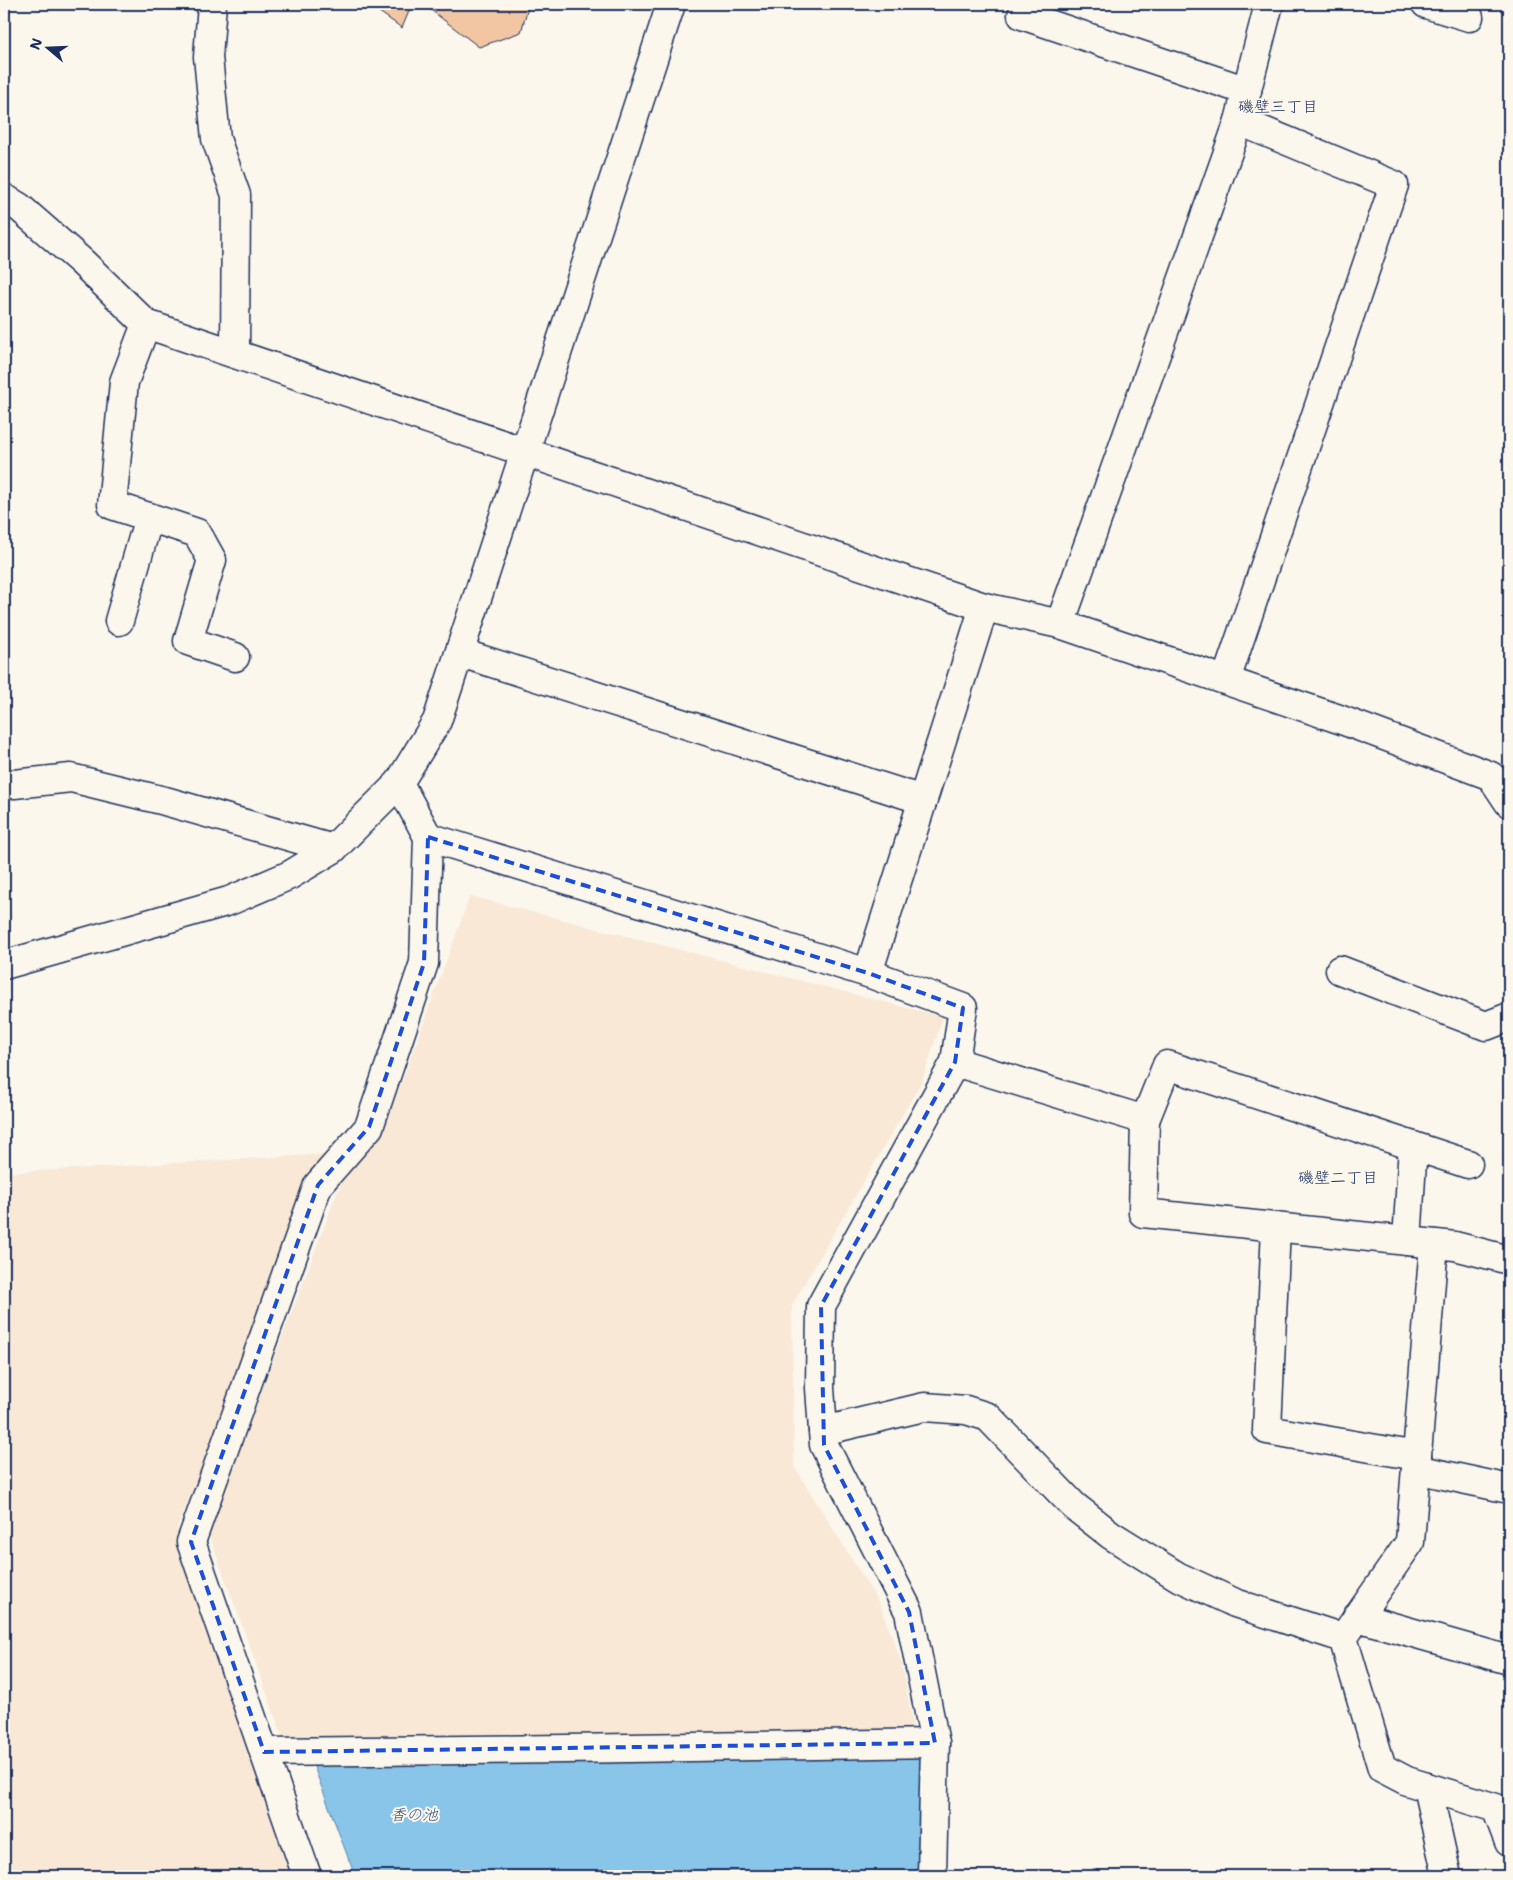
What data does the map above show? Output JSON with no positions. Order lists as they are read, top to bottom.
{
  "districts": ["磯壁三丁目", "磯壁二丁目"],
  "water": ["香の池"],
  "north": "left"
}
